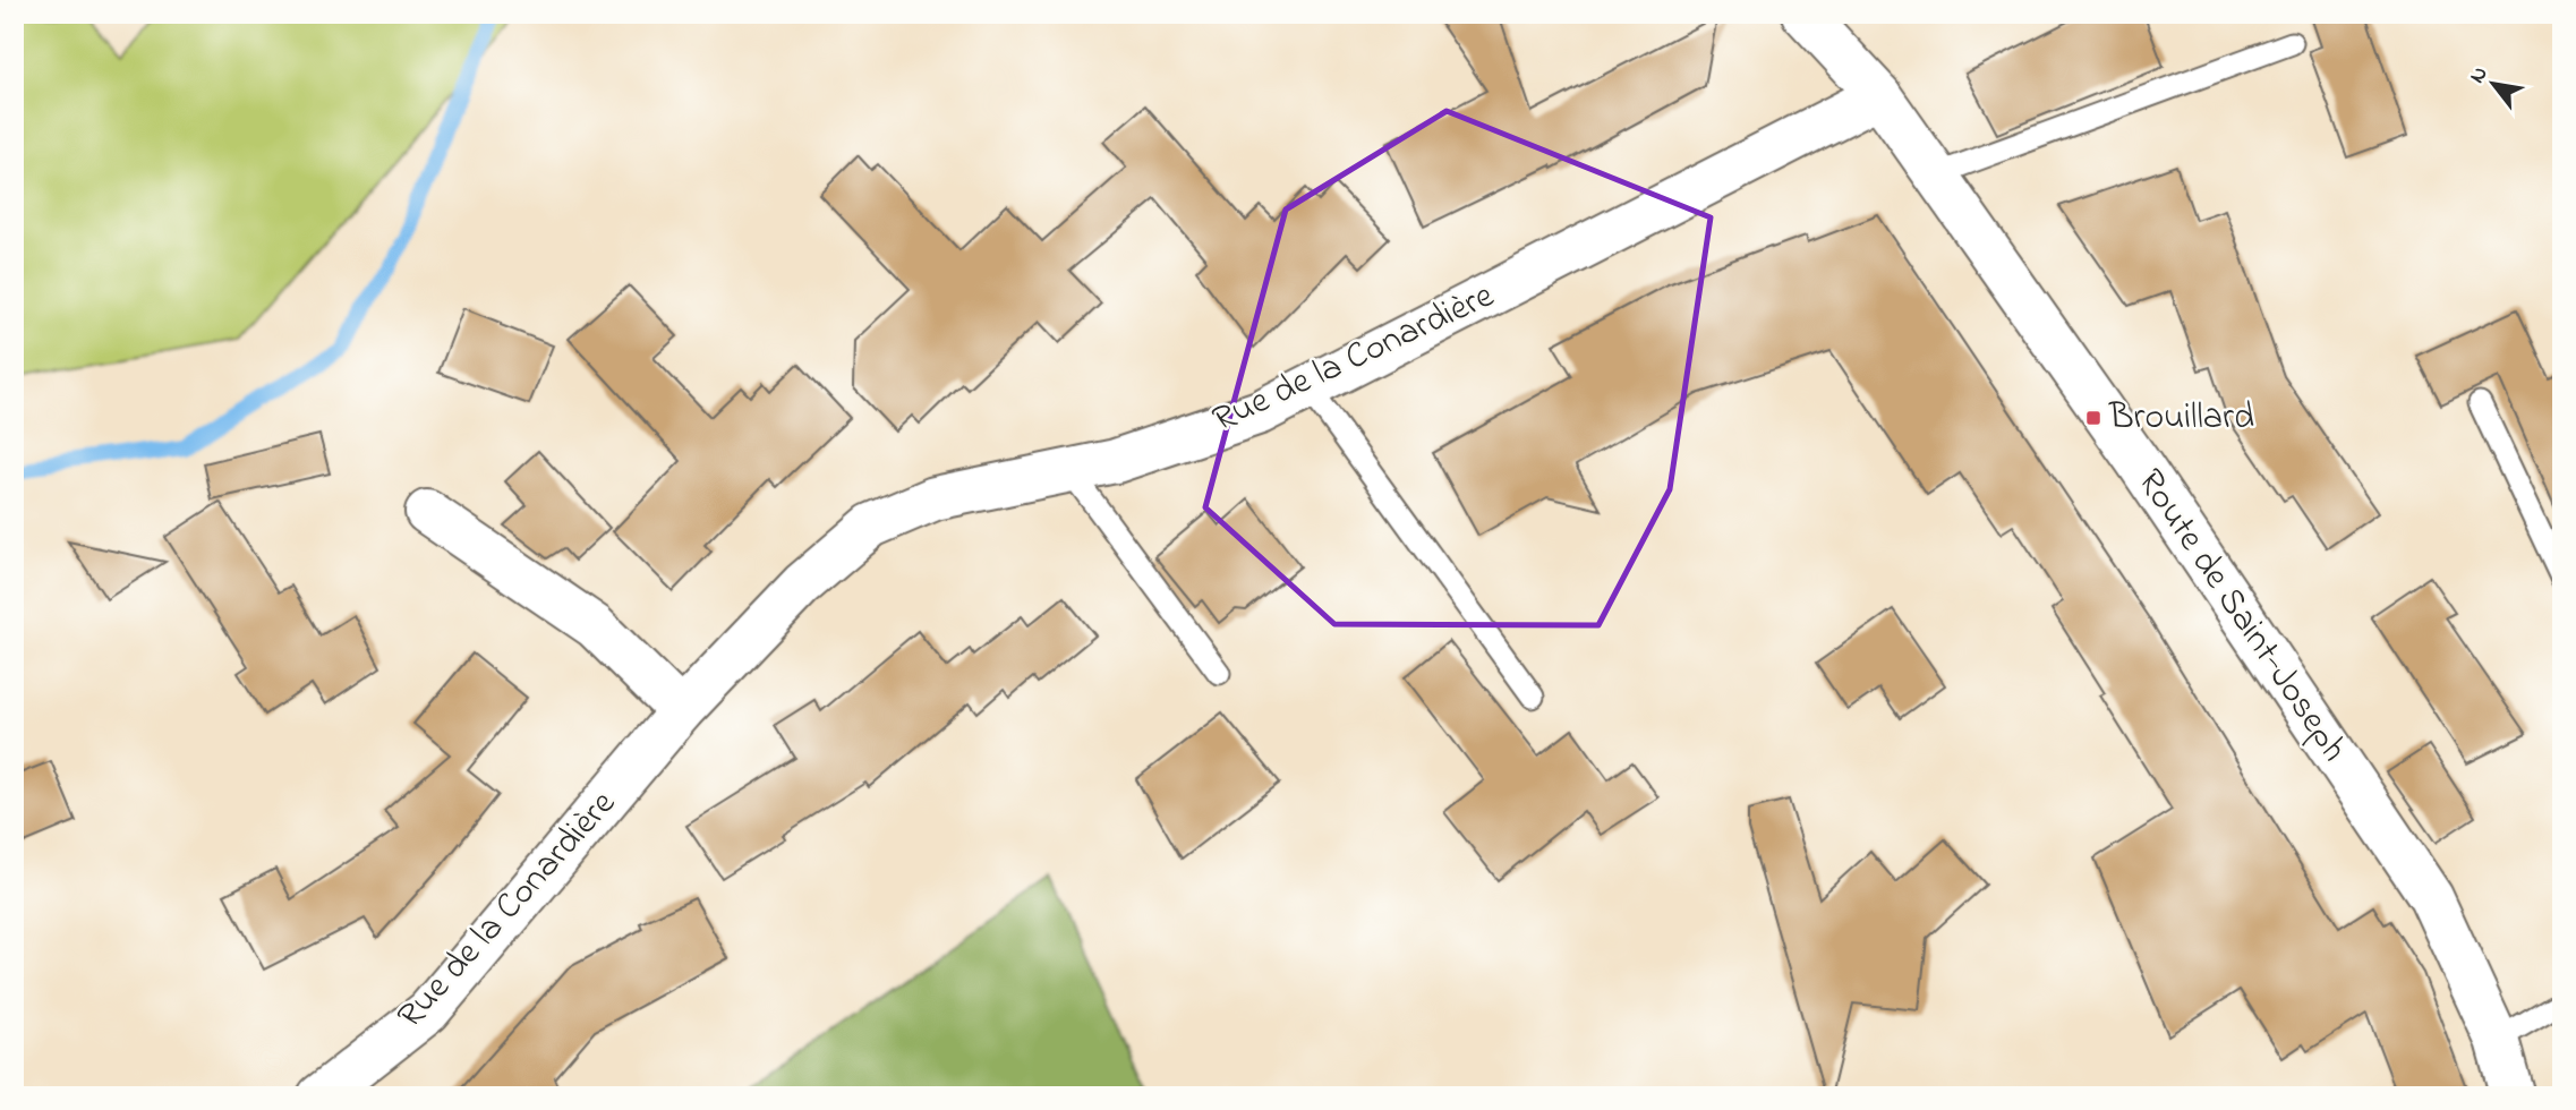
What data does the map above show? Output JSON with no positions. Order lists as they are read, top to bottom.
{
  "streets": {
    "street": ["Rue de la Conardière", "Route de Saint-Joseph"]
  },
  "crossings": [
    ["Rue de la Conardière", "Route de Saint-Joseph"]
  ],
  "places": {
    "transit": ["Brouillard"]
  },
  "north": "top left"
}
